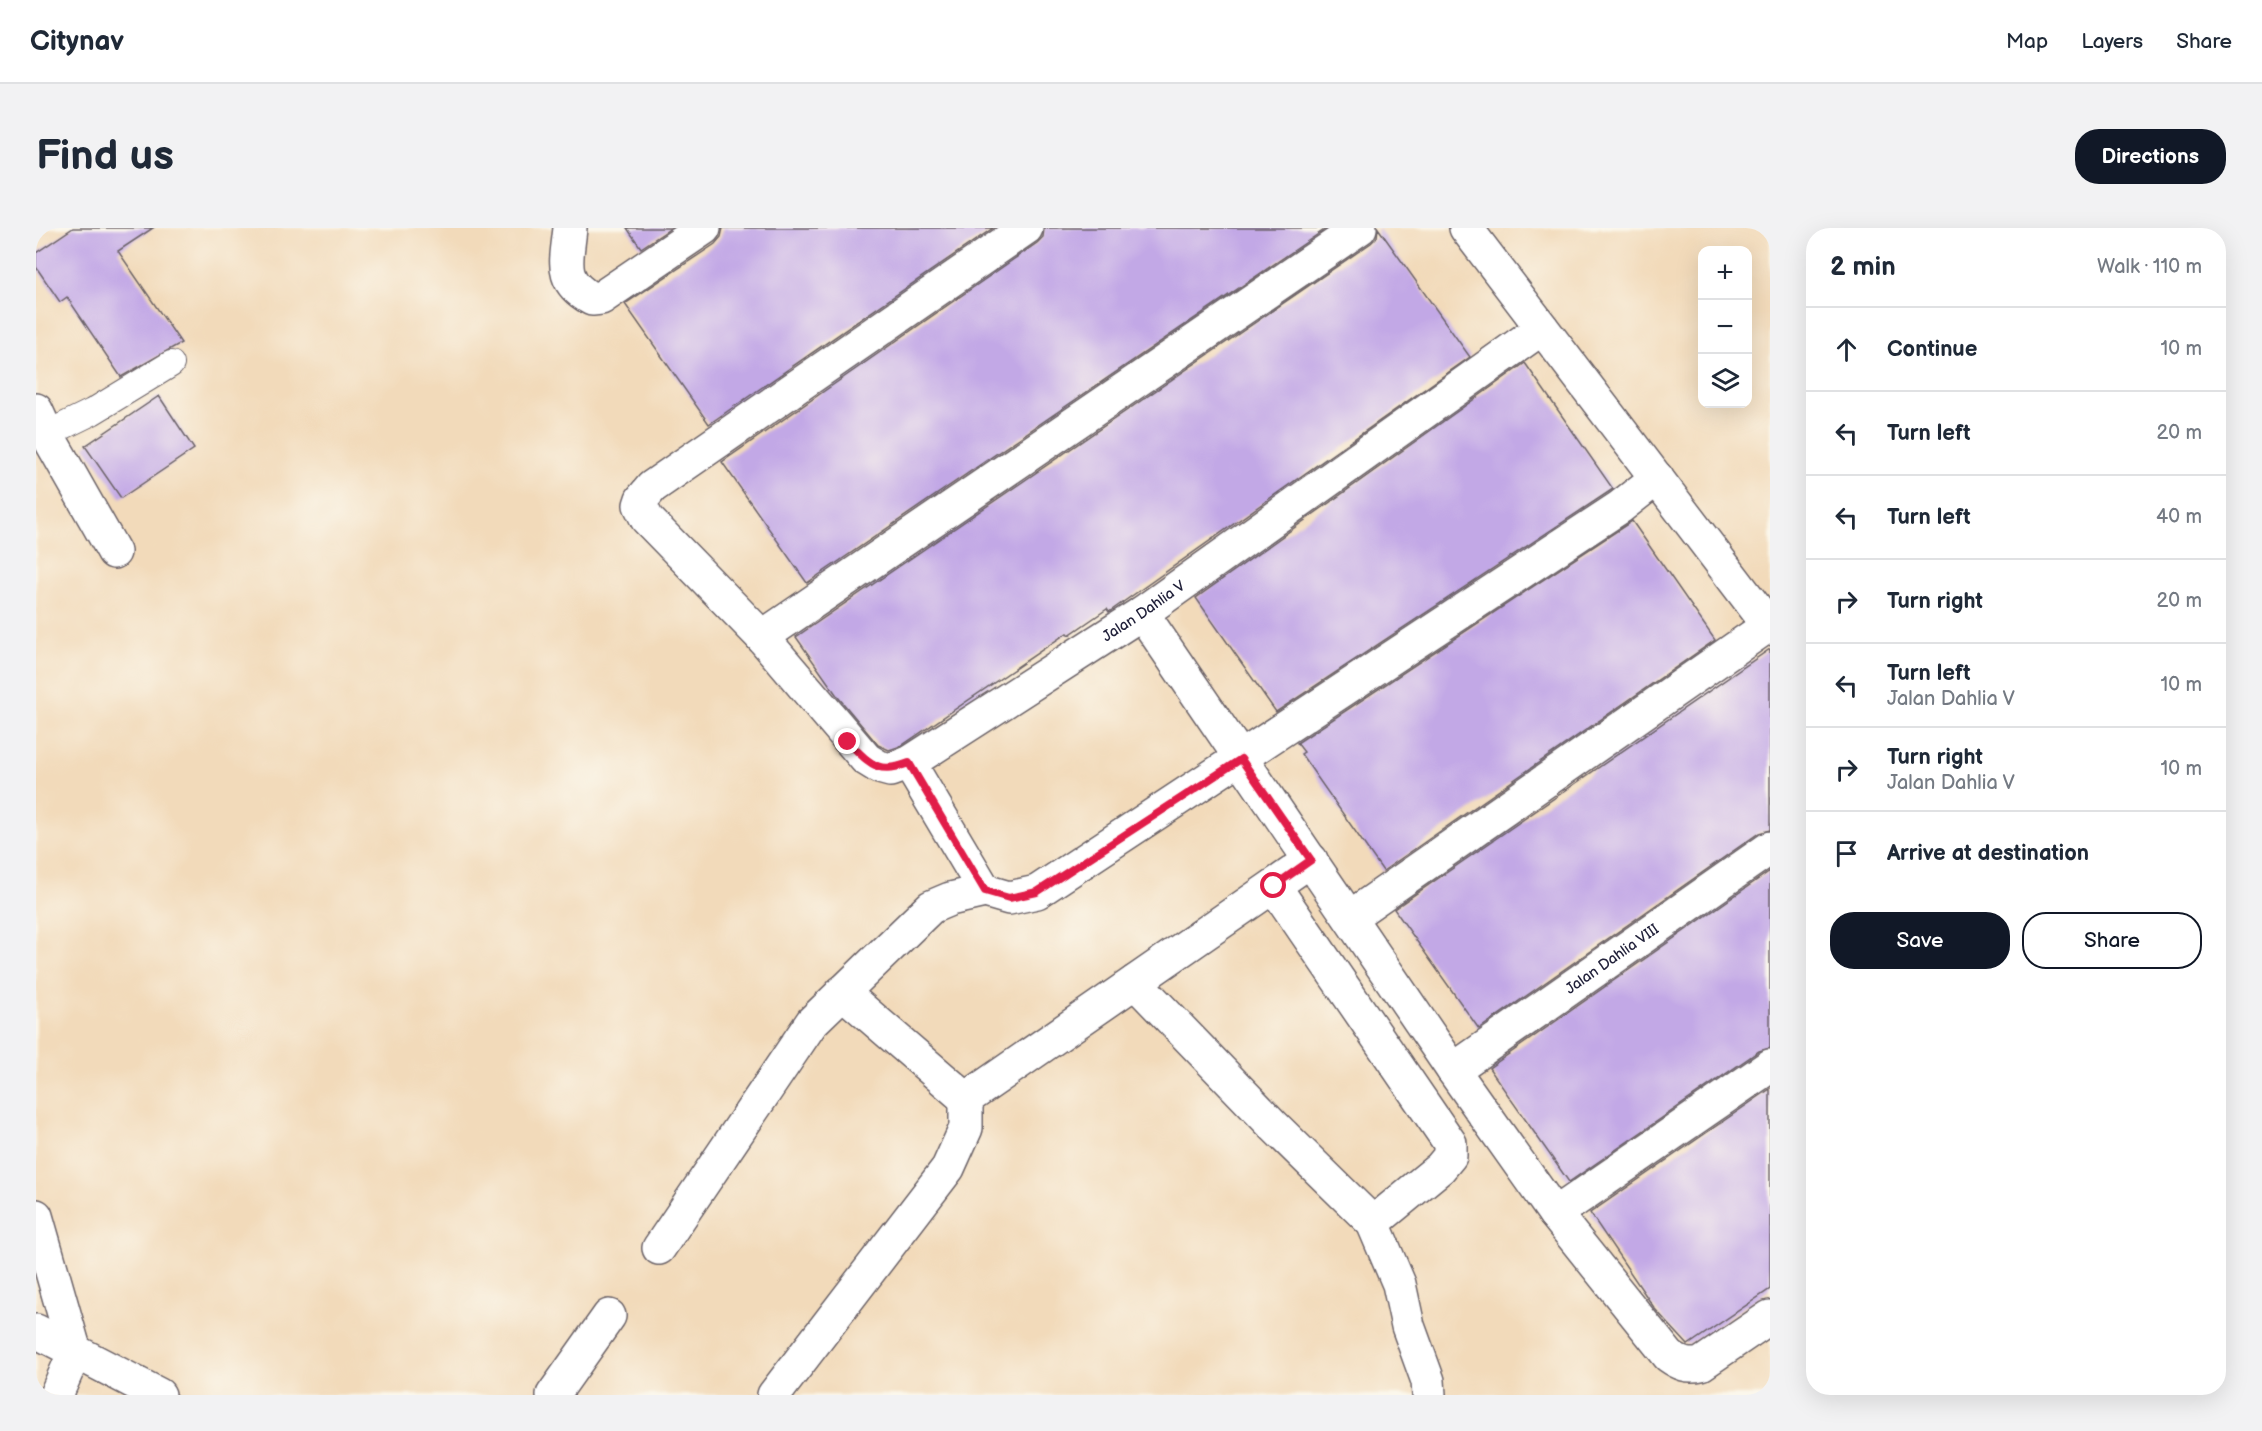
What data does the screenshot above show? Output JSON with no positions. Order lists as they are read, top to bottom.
{
  "streets": {
    "street": ["Jalan Dahlia V", "Jalan Dahlia VIII"]
  },
  "page": {
    "header": "Citynav",
    "nav": ["Map", "Layers", "Share"],
    "buttons": [
      "Directions",
      ["Save", "Share"]
    ],
    "title": "Find us",
    "heading": ["2 min", "Walk · 110 m"],
    "map_buttons": ["+", "−"],
    "list": [
      ["Continue", "10 m"],
      ["Turn left", "20 m"],
      ["Turn left", "40 m"],
      ["Turn right", "20 m"],
      ["Turn left", "Jalan Dahlia V", "10 m"],
      ["Turn right", "Jalan Dahlia V", "10 m"],
      "Arrive at destination"
    ]
  }
}
